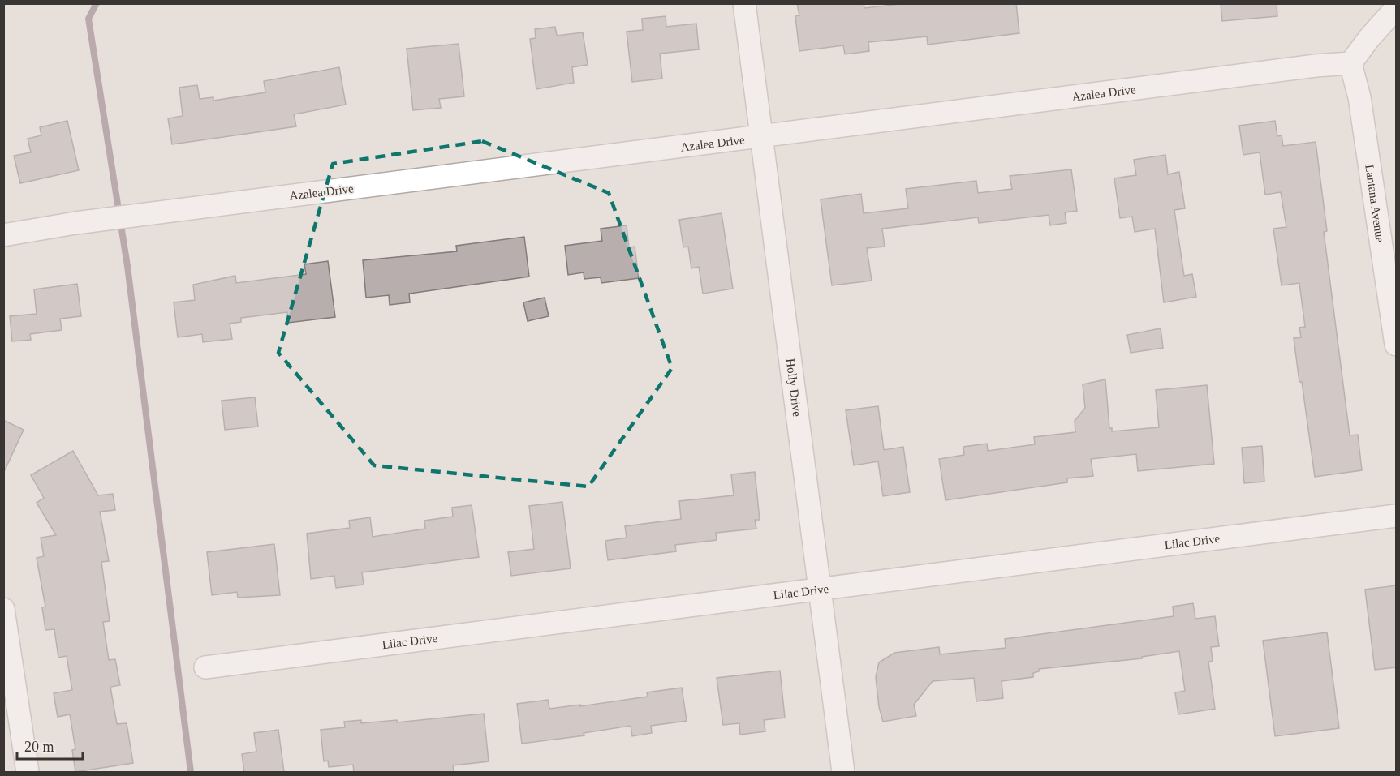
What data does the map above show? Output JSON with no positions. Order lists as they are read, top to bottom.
{
  "streets": {
    "street": [
      "Azalea Drive",
      "Lantana Avenue",
      "Holly Drive",
      "Lilac Drive"
    ]
  },
  "crossings": [
    ["Azalea Drive", "Lantana Avenue"],
    ["Azalea Drive", "Holly Drive"],
    ["Holly Drive", "Lilac Drive"]
  ],
  "scale_bar": "20 m"
}
